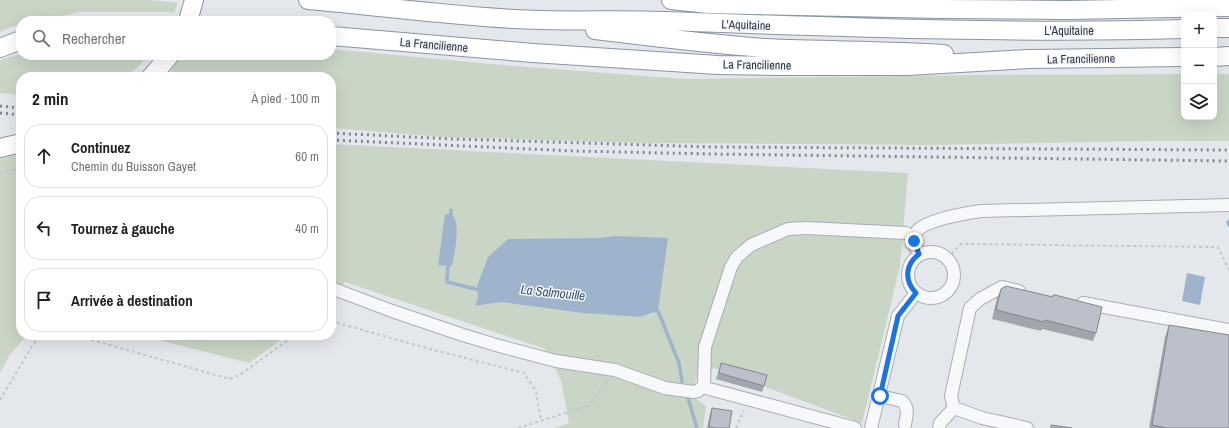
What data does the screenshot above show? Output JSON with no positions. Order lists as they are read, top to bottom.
{
  "streets": {
    "highway": ["L'Aquitaine", "La Francilienne"]
  },
  "water": ["La Salmouille"],
  "page": {
    "map_buttons": ["+", "−"],
    "search": "Rechercher",
    "heading": ["2 min", "À pied · 100 m"],
    "list": [
      ["Continuez", "Chemin du Buisson Gayet", "60 m"],
      ["Tournez à gauche", "40 m"],
      "Arrivée à destination"
    ]
  }
}
